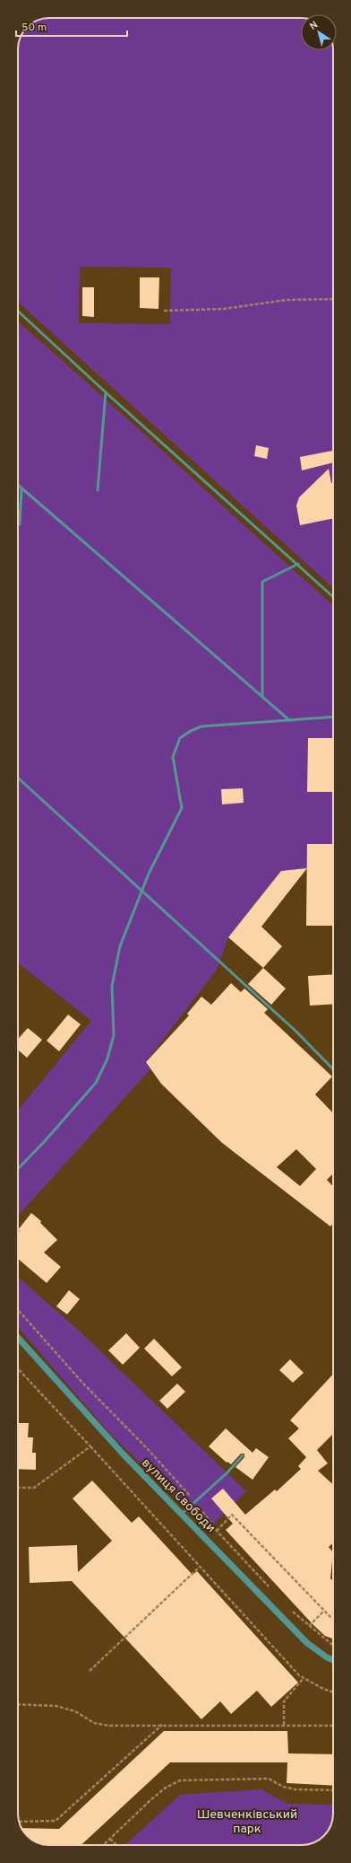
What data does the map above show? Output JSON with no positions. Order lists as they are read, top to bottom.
{
  "streets": {
    "street": ["вулиця Свободи"]
  },
  "parks": ["Шевченківський парк"],
  "scale_bar": "50 m",
  "north": "top left"
}
